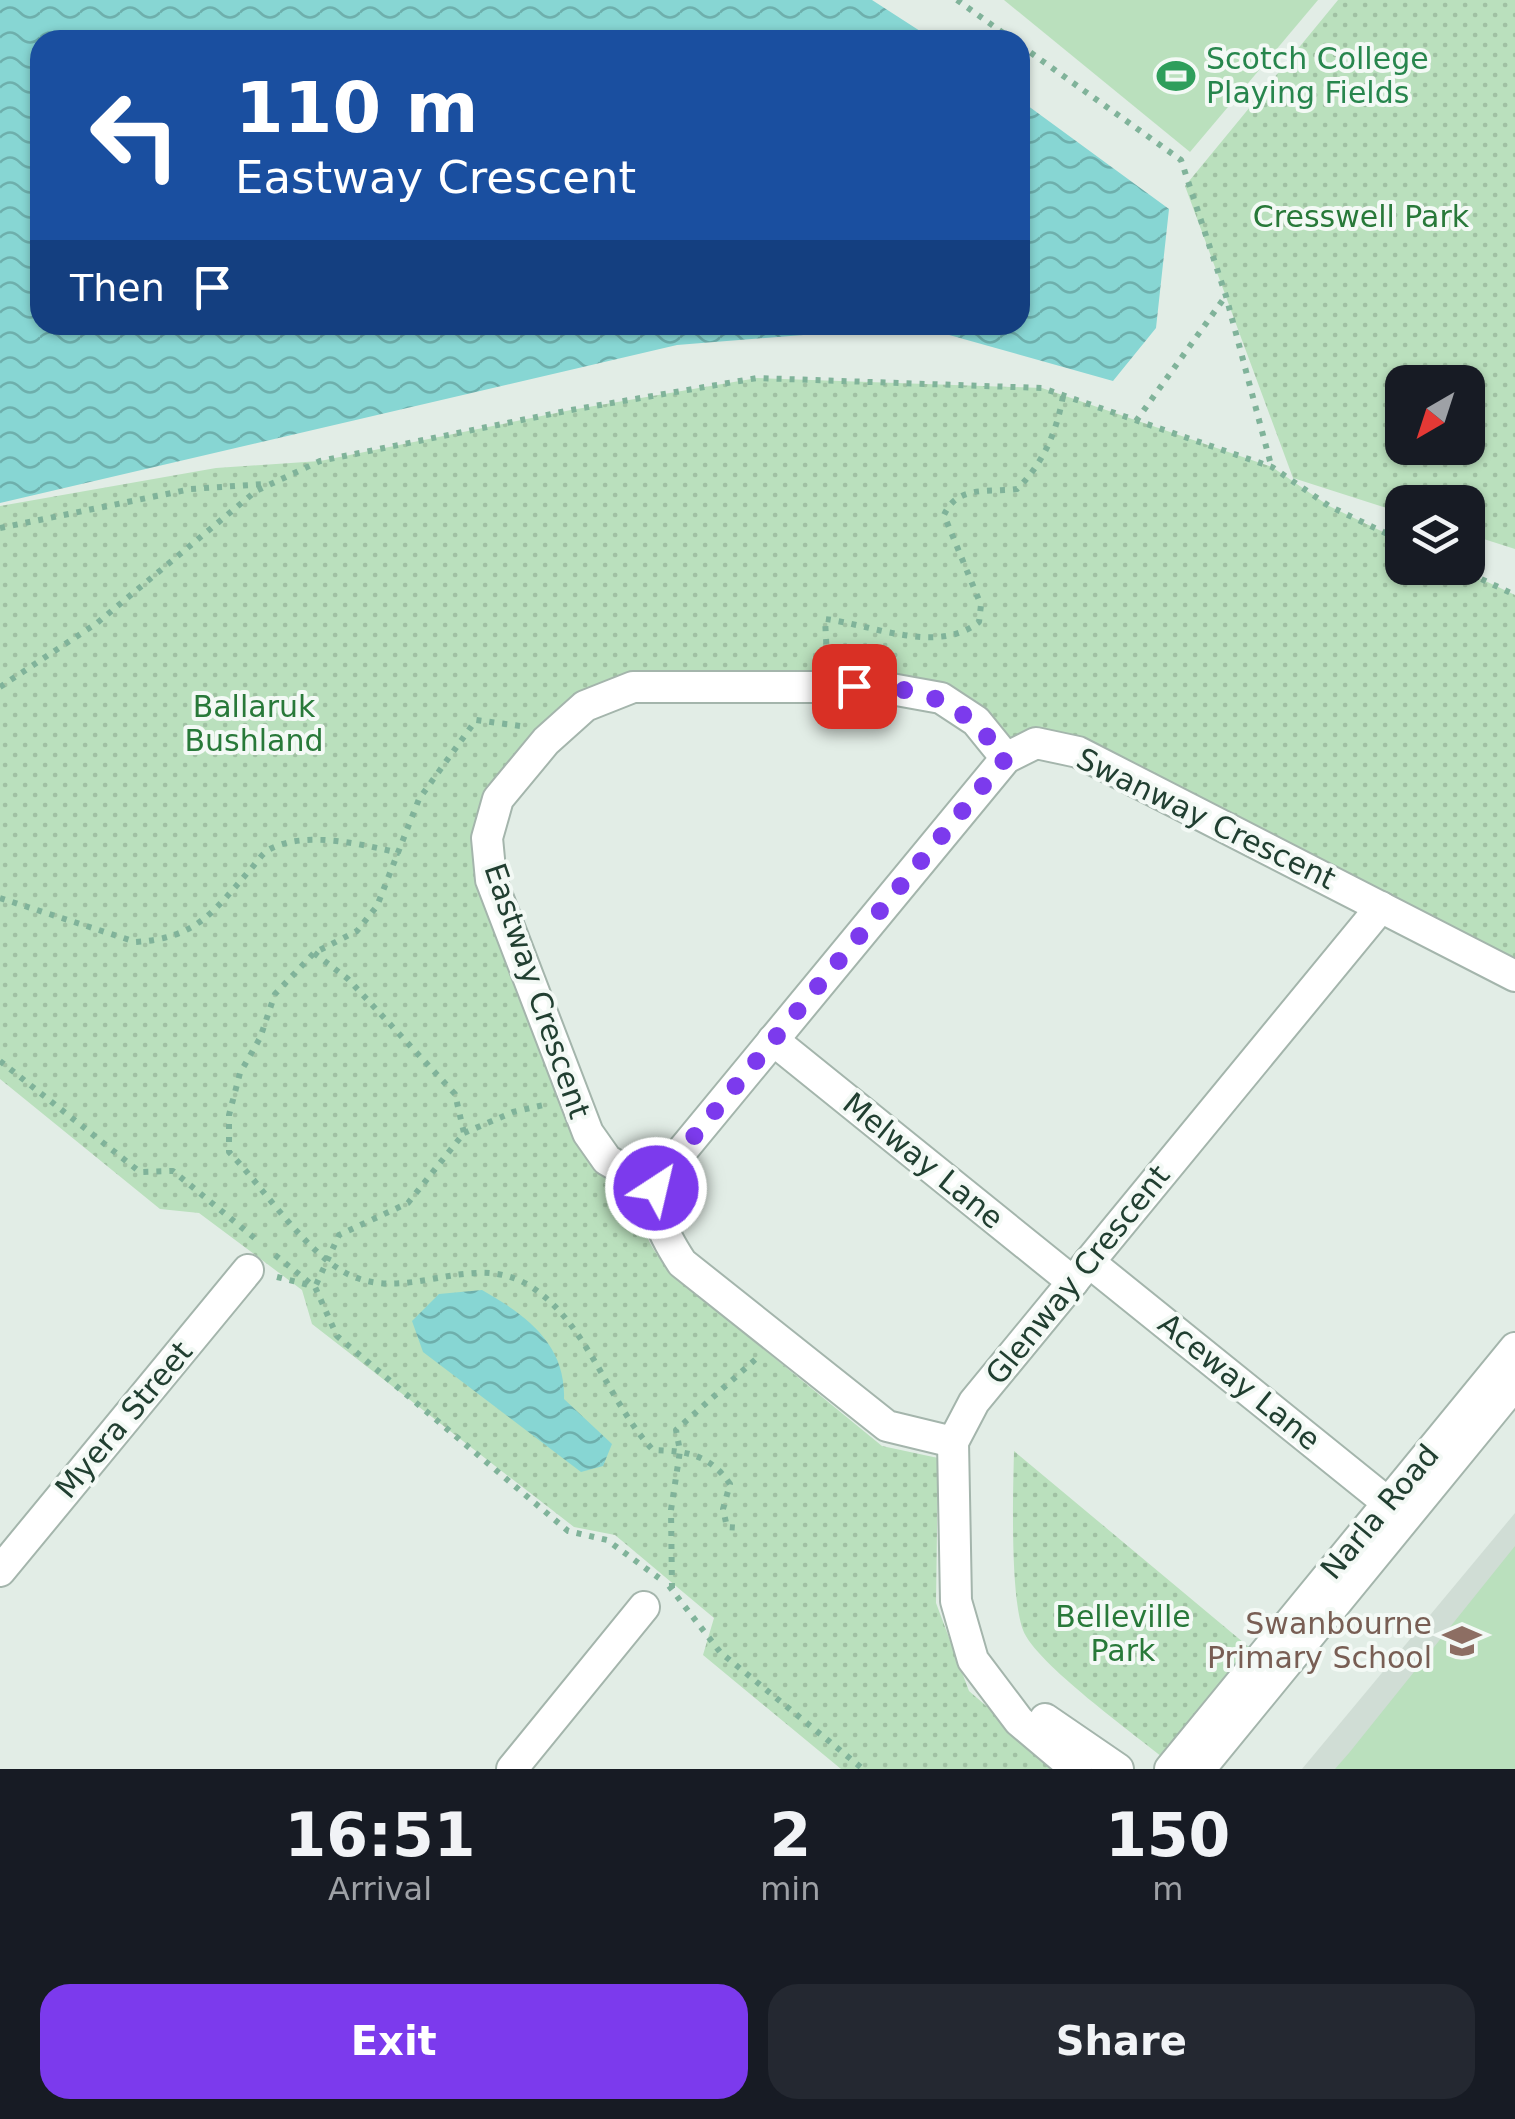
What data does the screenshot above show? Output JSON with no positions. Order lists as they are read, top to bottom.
{
  "streets": {
    "street": [
      "Swanway Crescent",
      "Eastway Crescent",
      "Melway Lane",
      "Glenway Crescent",
      "Aceway Lane",
      "Myera Street",
      "Narla Road"
    ]
  },
  "crossings": [
    ["Swanway Crescent", "Eastway Crescent"],
    ["Swanway Crescent", "Glenway Crescent"],
    ["Melway Lane", "Glenway Crescent"],
    ["Melway Lane", "Aceway Lane"],
    ["Glenway Crescent", "Aceway Lane"],
    ["Aceway Lane", "Narla Road"]
  ],
  "parks": ["Cresswell Park", "Ballaruk Bushland", "Belleville Park"],
  "places": {
    "sports": ["Scotch College Playing Fields"],
    "school or university": ["Swanbourne Primary School"]
  },
  "north": "bottom left",
  "page": {
    "turn": ["110 m", "Eastway Crescent"],
    "then": "Then",
    "eta": [
      "16:51",
      "Arrival",
      "2",
      "min",
      "150",
      "m"
    ],
    "buttons": ["Exit", "Share"]
  }
}
